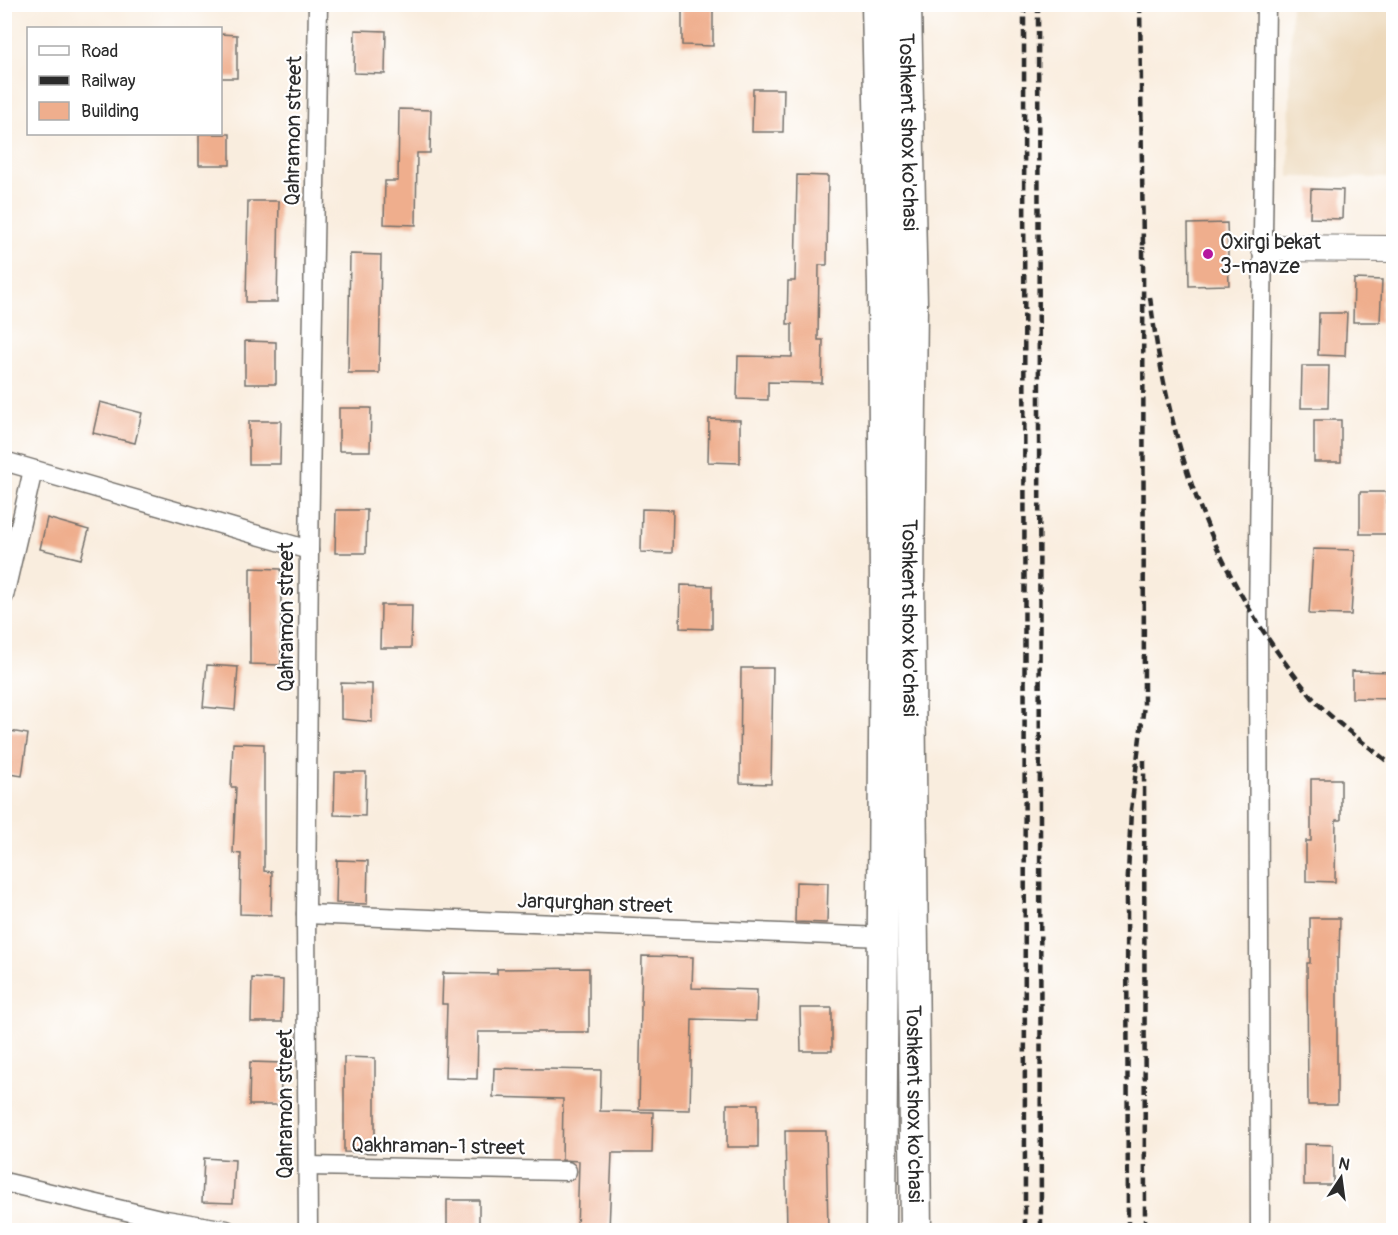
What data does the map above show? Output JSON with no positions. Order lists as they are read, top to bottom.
{
  "streets": {
    "highway": ["Toshkent shox ko'chasi"],
    "street": ["Qahramon street", "Jarqurghan street", "Qakhraman-1 street"]
  },
  "crossings": [
    ["Qahramon street", "Jarqurghan street"],
    ["Qahramon street", "Qakhraman-1 street"],
    ["Toshkent shox ko'chasi", "Jarqurghan street"]
  ],
  "places": ["Oxirgi bekat 3-mavze"],
  "legend": ["Road", "Railway", "Building"],
  "north": "top"
}
